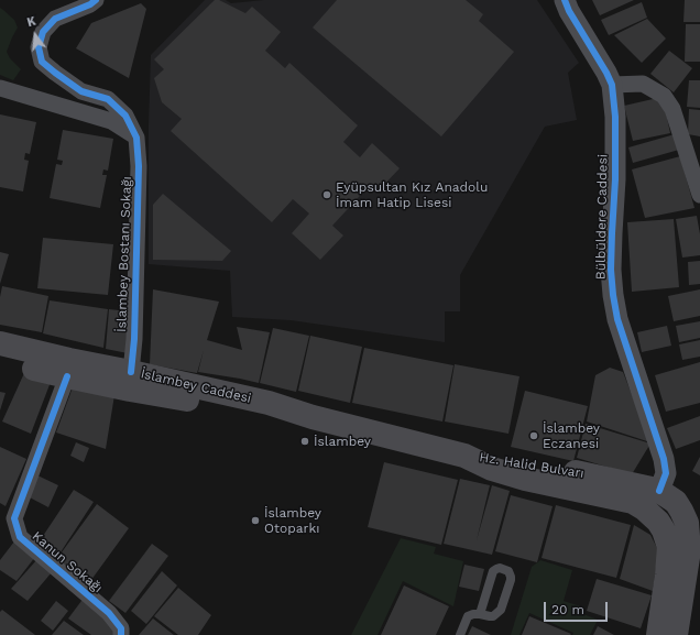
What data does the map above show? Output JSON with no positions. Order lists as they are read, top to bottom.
{
  "streets": {
    "main road": ["İslambey Caddesi", "Hz. Halid Bulvarı"],
    "street": ["Bülbüldere Caddesi", "İslambey Bostanı Sokağı", "Kanun Sokağı"]
  },
  "crossings": [
    ["Bülbüldere Caddesi", "Hz. Halid Bulvarı"],
    ["İslambey Bostanı Sokağı", "İslambey Caddesi"],
    ["İslambey Caddesi", "Hz. Halid Bulvarı"],
    ["İslambey Caddesi", "Kanun Sokağı"]
  ],
  "places": [
    "Eyüpsultan Kız Anadolu İmam Hatip Lisesi",
    "İslambey Eczanesi",
    "İslambey",
    "İslambey Otoparkı"
  ],
  "scale_bar": "20 m",
  "north": "top"
}
